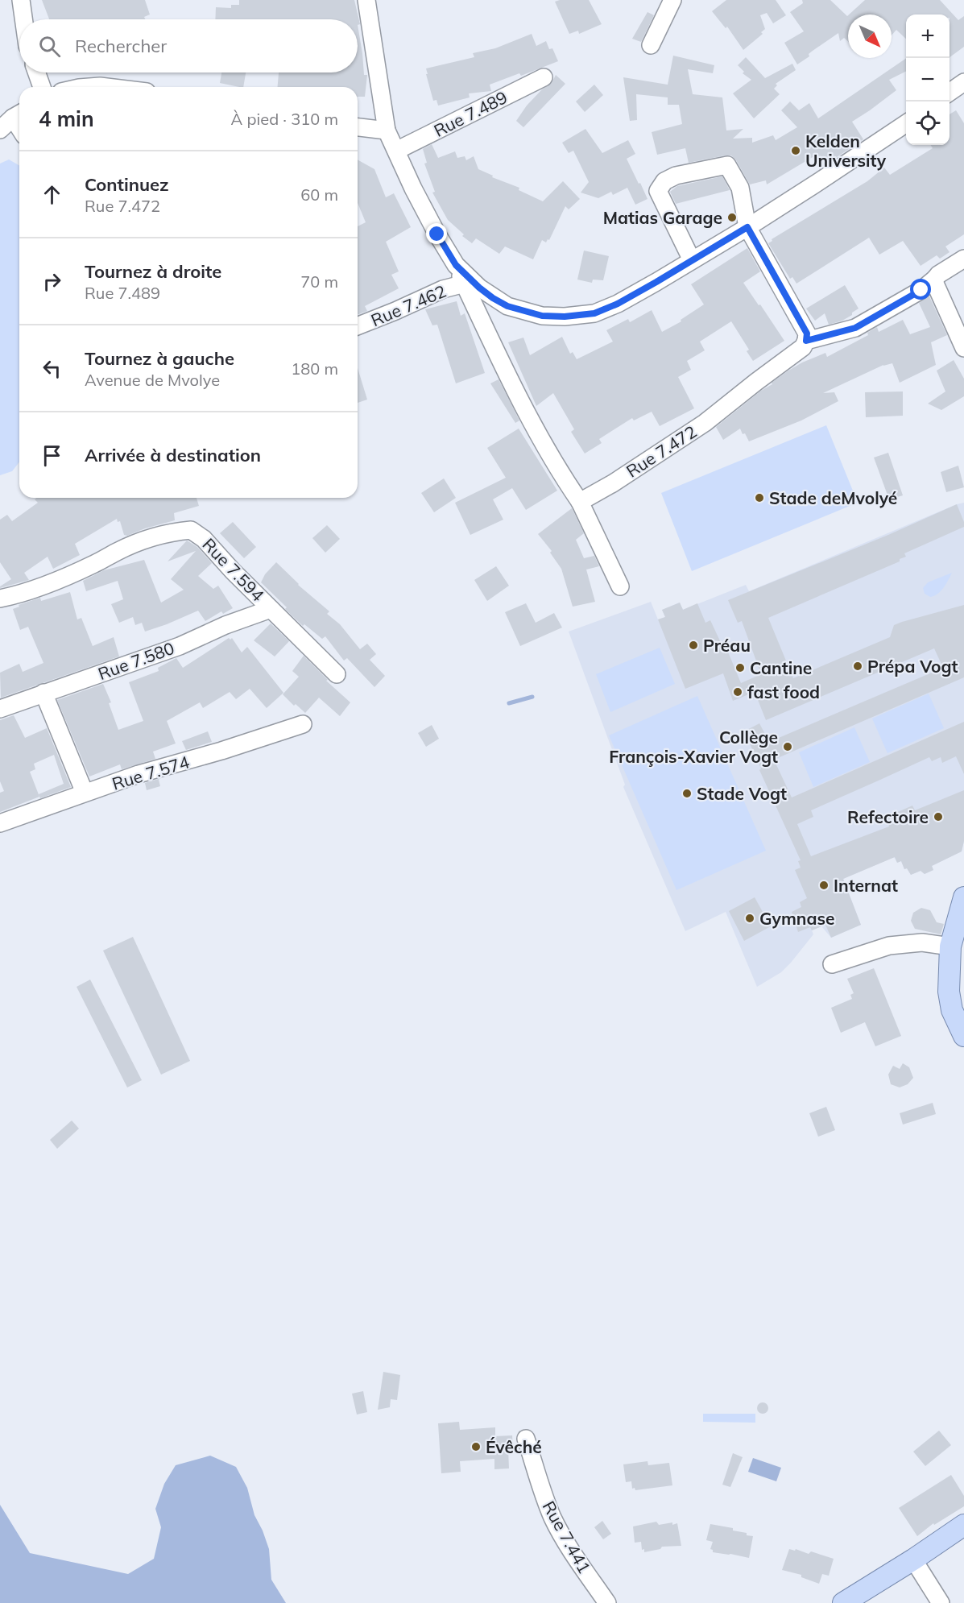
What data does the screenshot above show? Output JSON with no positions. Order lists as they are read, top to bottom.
{
  "streets": {
    "street": [
      "Rue 7.489",
      "Rue 7.462",
      "Rue 7.472",
      "Rue 7.594",
      "Rue 7.580",
      "Rue 7.574",
      "Rue 7.441"
    ]
  },
  "crossings": [
    ["Rue 7.594", "Rue 7.580"]
  ],
  "places": [
    "Kelden University",
    "Matias Garage",
    "Stade deMvolyé",
    "Préau",
    "Prépa Vogt",
    "Cantine",
    "fast food",
    "Collège François-Xavier Vogt",
    "Stade Vogt",
    "Refectoire",
    "Internat",
    "Gymnase",
    "Évêché"
  ],
  "north": "bottom right",
  "page": {
    "map_buttons": ["+", "−"],
    "search": "Rechercher",
    "heading": ["4 min", "À pied · 310 m"],
    "list": [
      ["Continuez", "Rue 7.472", "60 m"],
      ["Tournez à droite", "Rue 7.489", "70 m"],
      ["Tournez à gauche", "Avenue de Mvolye", "180 m"],
      "Arrivée à destination"
    ]
  }
}
